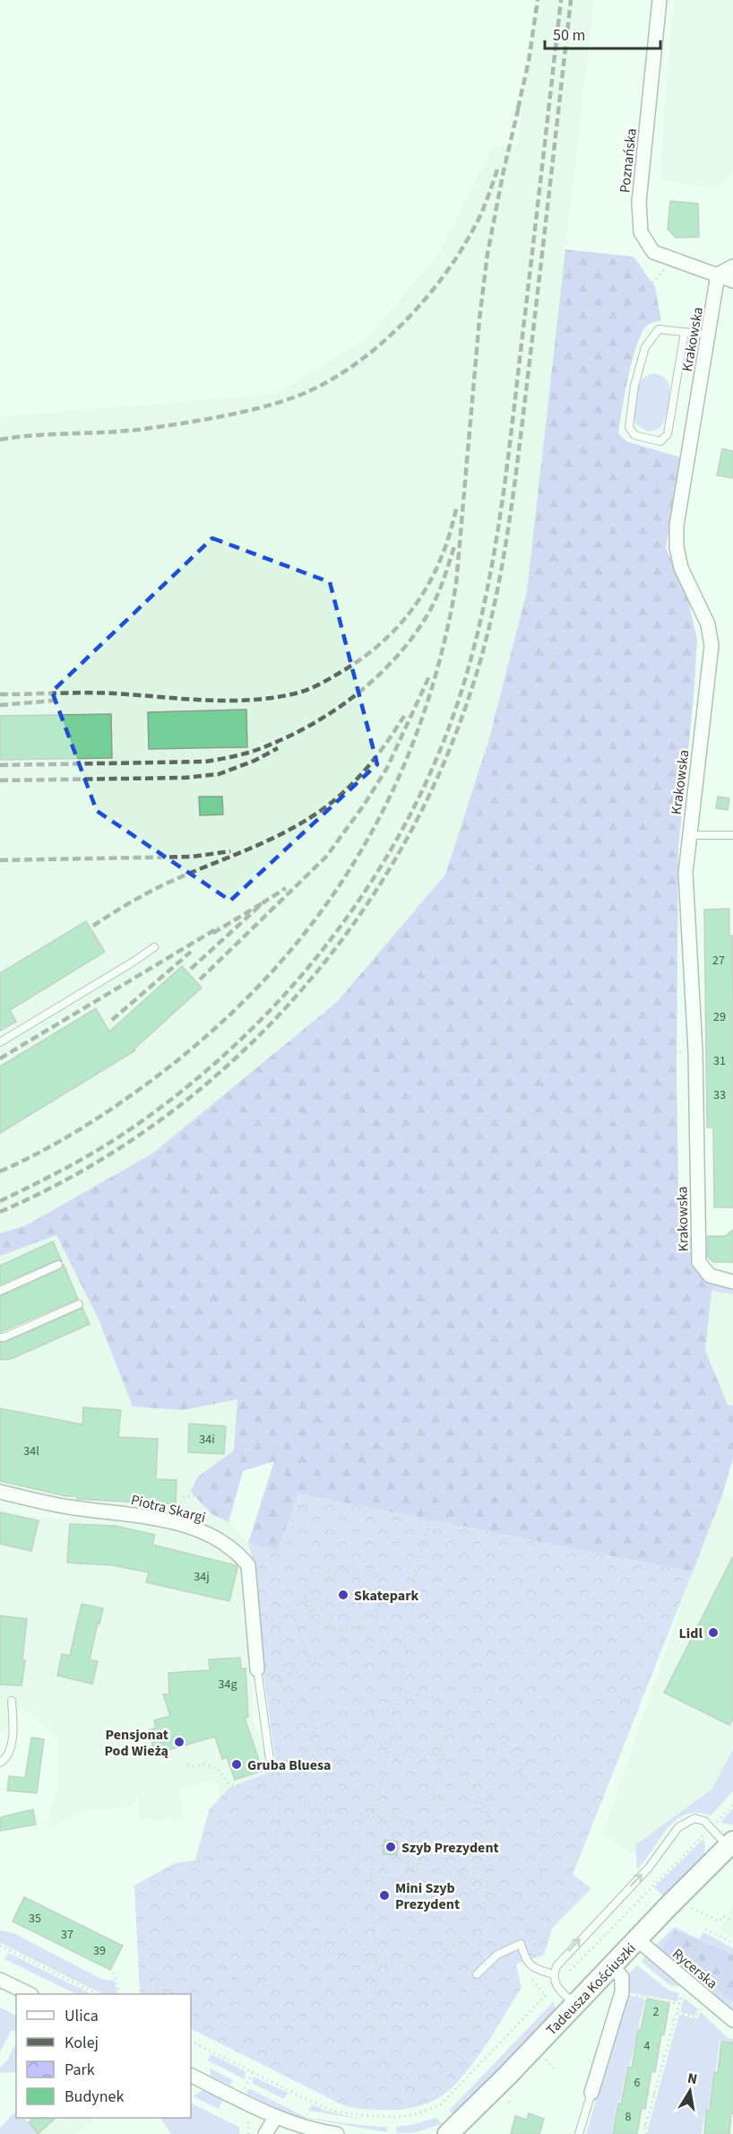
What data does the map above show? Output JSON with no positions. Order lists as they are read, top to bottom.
{
  "streets": {
    "street": [
      "Poznańska",
      "Krakowska",
      "Piotra Skargi",
      "Rycerska",
      "Tadeusza Kościuszki"
    ]
  },
  "crossings": [
    ["Poznańska", "Krakowska"],
    ["Rycerska", "Tadeusza Kościuszki"]
  ],
  "places": [
    "Skatepark",
    "Lidl",
    "Pensjonat Pod Wieżą",
    "Gruba Bluesa",
    "Szyb Prezydent",
    "Mini Szyb Prezydent"
  ],
  "house_numbers": [
    "27",
    "29",
    "31",
    "33",
    "34i",
    "34l",
    "34j",
    "34g",
    "35",
    "37",
    "39",
    "2",
    "4",
    "6",
    "8"
  ],
  "legend": [
    "Ulica",
    "Kolej",
    "Park",
    "Budynek"
  ],
  "scale_bar": "50 m",
  "north": "top"
}
